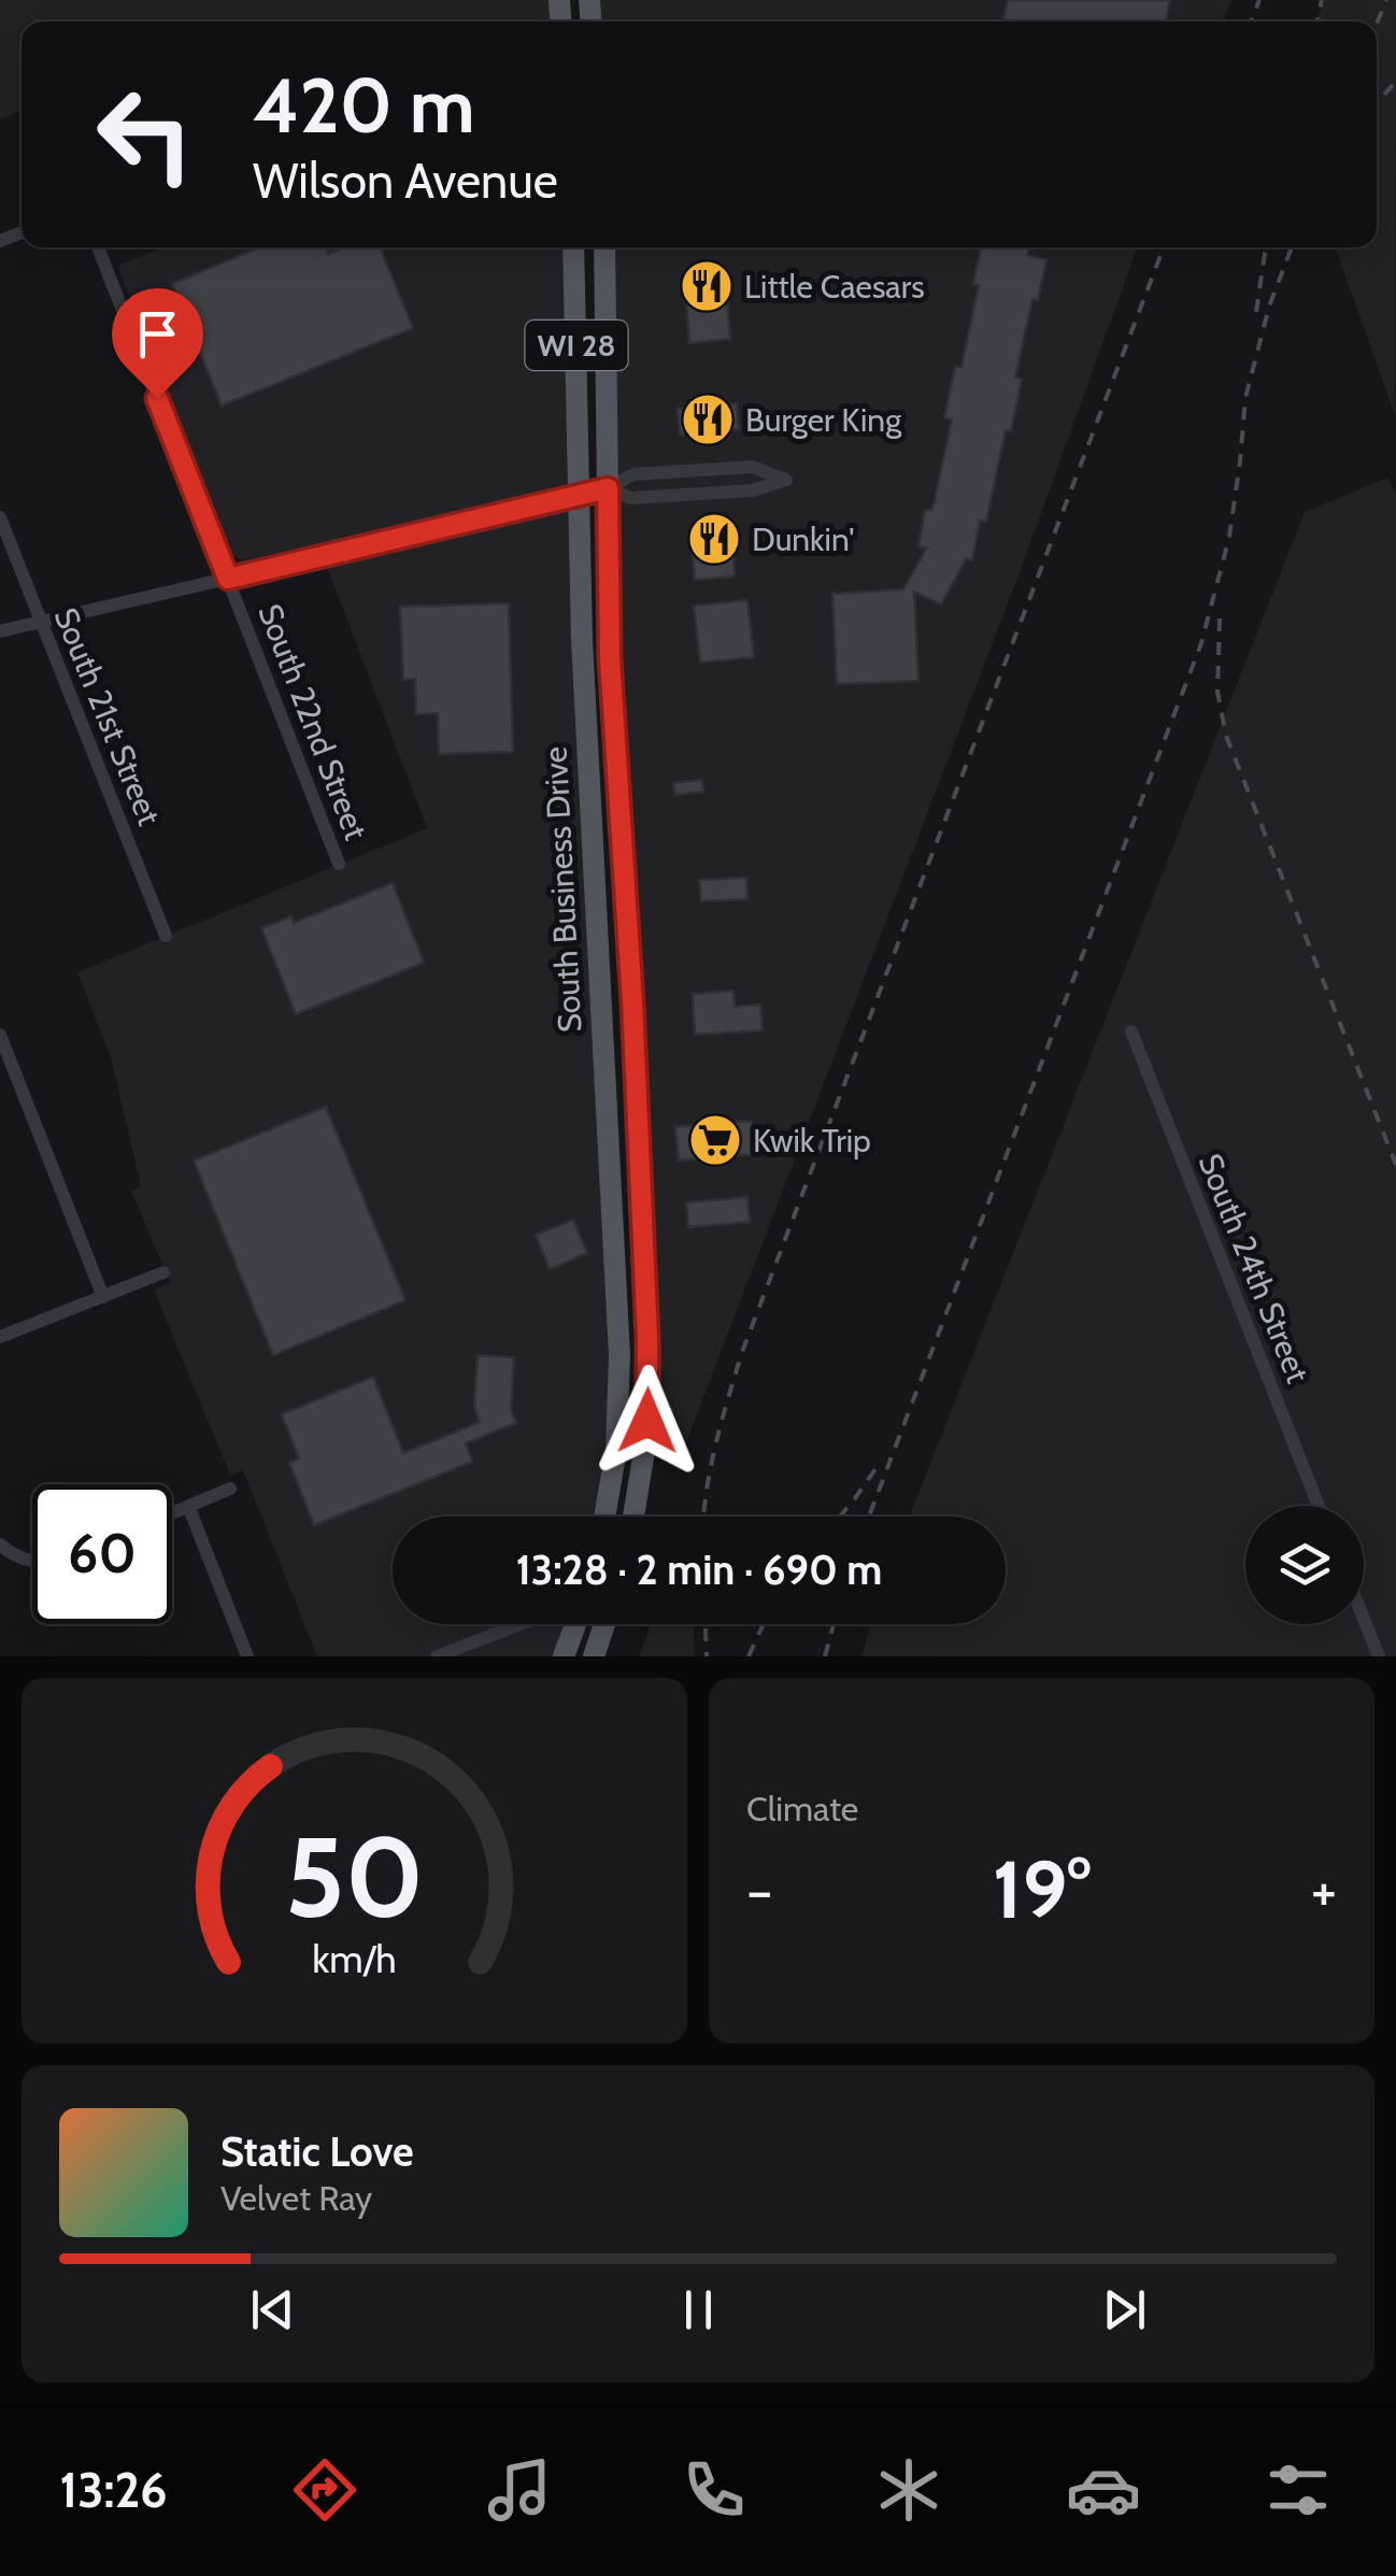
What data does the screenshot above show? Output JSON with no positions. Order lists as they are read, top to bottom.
{
  "streets": {
    "main road": ["WI 28", "South Business Drive"],
    "street": ["South 21st Street", "South 22nd Street", "South 24th Street"]
  },
  "places": {
    "restaurant": ["Little Caesars", "Burger King", "Dunkin'"],
    "supermarket": ["Kwik Trip"]
  },
  "page": {
    "turn": ["420 m", "Wilson Avenue"],
    "limit": "60",
    "trip": "13:28 · 2 min · 690 m",
    "tile": "Climate",
    "heat": ["−", "19°", "+"],
    "song": ["Static Love", "Velvet Ray"],
    "tabs": "13:26",
    "gauge": ["50", "km/h"]
  }
}
